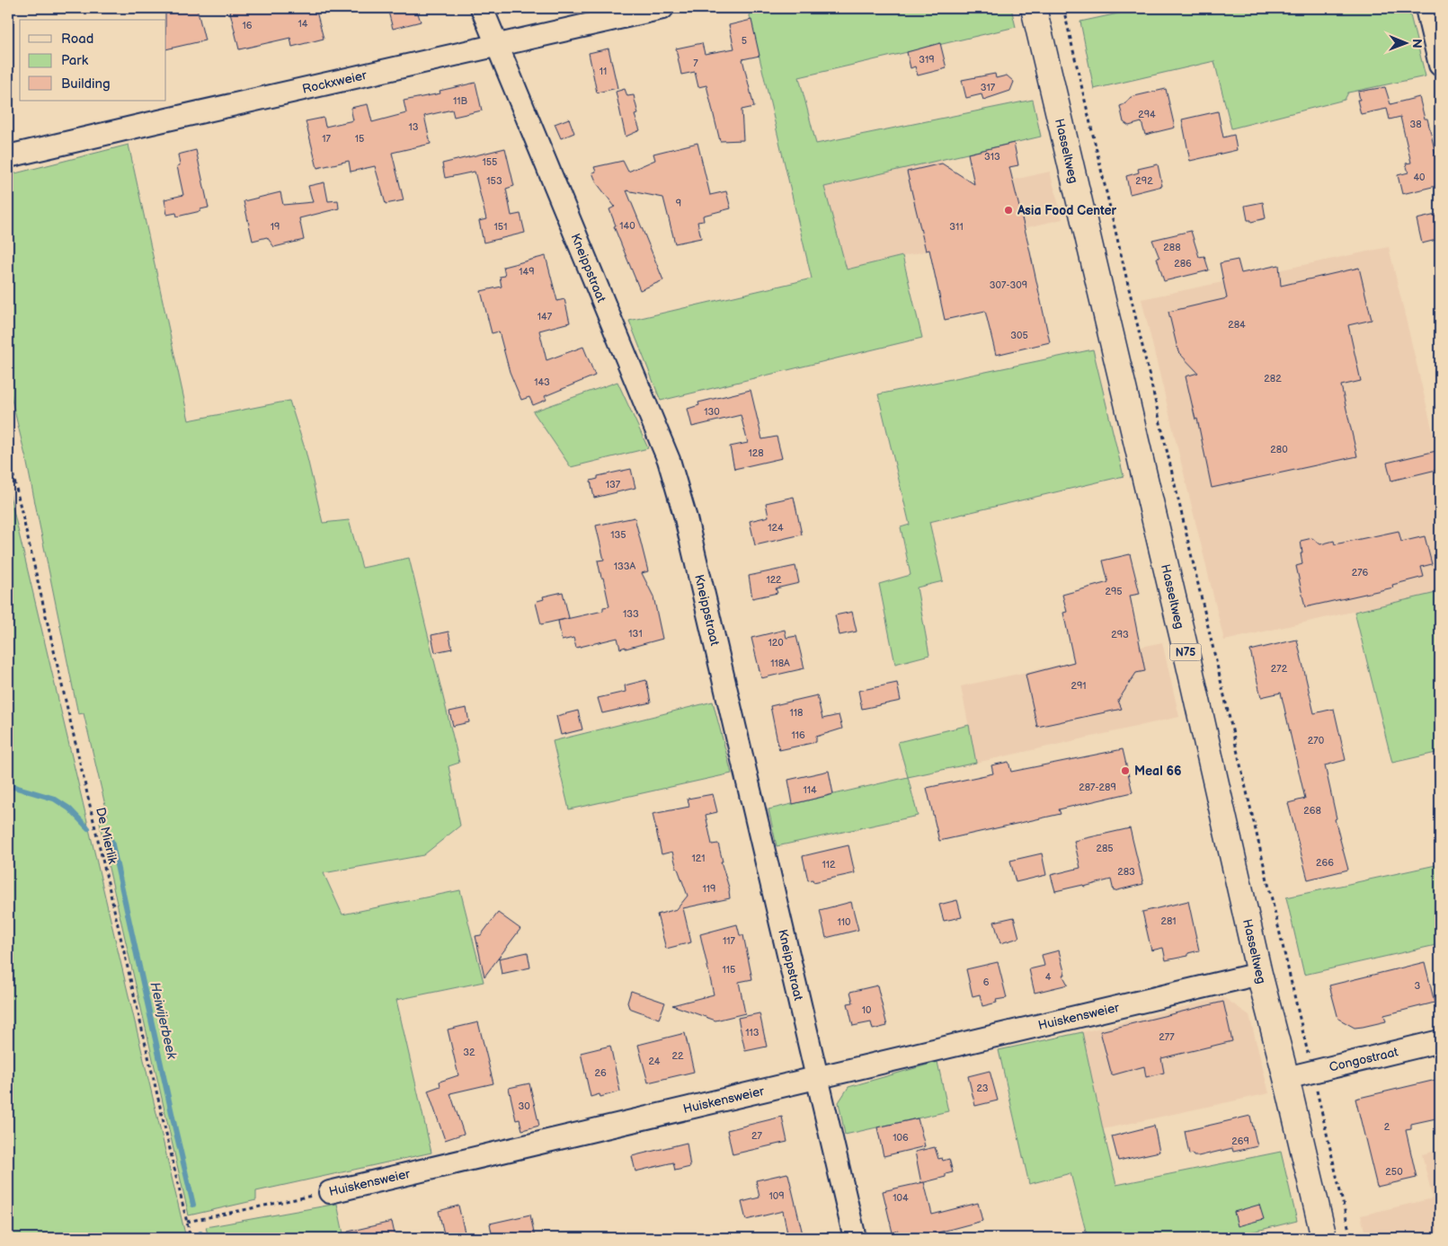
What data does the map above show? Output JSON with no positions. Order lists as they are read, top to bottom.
{
  "streets": {
    "main road": ["Hasseltweg", "N75"],
    "street": [
      "Rockxweier",
      "Kneippstraat",
      "Huiskensweier",
      "Congostraat"
    ],
    "path": ["De Mierlik"]
  },
  "crossings": [
    ["Rockxweier", "Kneippstraat"],
    ["Hasseltweg", "Huiskensweier"],
    ["Hasseltweg", "Congostraat"],
    ["Kneippstraat", "Huiskensweier"],
    ["De Mierlik", "Huiskensweier"]
  ],
  "water": ["Heiwijerbeek"],
  "places": ["Asia Food Center", "Meal 66"],
  "house_numbers": [
    "14",
    "16",
    "5",
    "319",
    "7",
    "11",
    "317",
    "11B",
    "294",
    "38",
    "13",
    "17",
    "15",
    "313",
    "155",
    "40",
    "153",
    "292",
    "9",
    "140",
    "19",
    "151",
    "311",
    "288",
    "286",
    "149",
    "307-309",
    "147",
    "284",
    "305",
    "282",
    "143",
    "130",
    "280",
    "128",
    "137",
    "124",
    "135",
    "133A",
    "276",
    "122",
    "295",
    "133",
    "131",
    "293",
    "120",
    "118A",
    "272",
    "291",
    "118",
    "116",
    "270",
    "287-289",
    "114",
    "268",
    "285",
    "121",
    "266",
    "112",
    "283",
    "119",
    "281",
    "110",
    "117",
    "115",
    "4",
    "6",
    "3",
    "10",
    "113",
    "277",
    "32",
    "22",
    "24",
    "26",
    "23",
    "30",
    "2",
    "27",
    "106",
    "269",
    "250",
    "109",
    "104"
  ],
  "legend": ["Road", "Park", "Building"],
  "north": "right"
}
